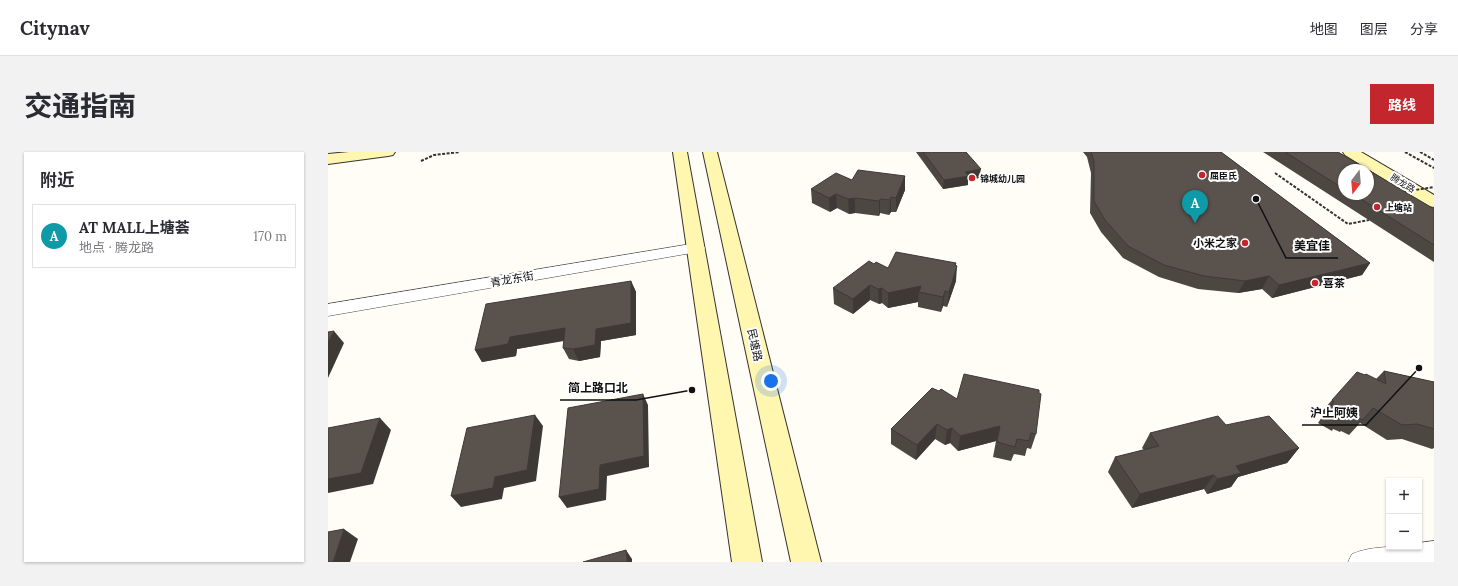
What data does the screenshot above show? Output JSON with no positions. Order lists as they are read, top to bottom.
{
  "streets": {
    "main road": ["腾龙路", "民塘路"],
    "street": ["青龙东街"]
  },
  "places": [
    "屈臣氏",
    "锦城幼儿园",
    "美宜佳",
    "上塘站",
    "小米之家",
    "喜茶",
    "沪上阿姨",
    "简上路口北"
  ],
  "north": "bottom",
  "page": {
    "header": "Citynav",
    "nav": ["地图", "图层", "分享"],
    "title": "交通指南",
    "buttons": "路线",
    "heading": "附近",
    "pins": "A",
    "list": [
      {
        "mark": "A",
        "name": "AT MALL上塘荟",
        "note": "地点 · 腾龙路",
        "value": "170 m"
      }
    ],
    "map_buttons": ["+", "−"]
  }
}
